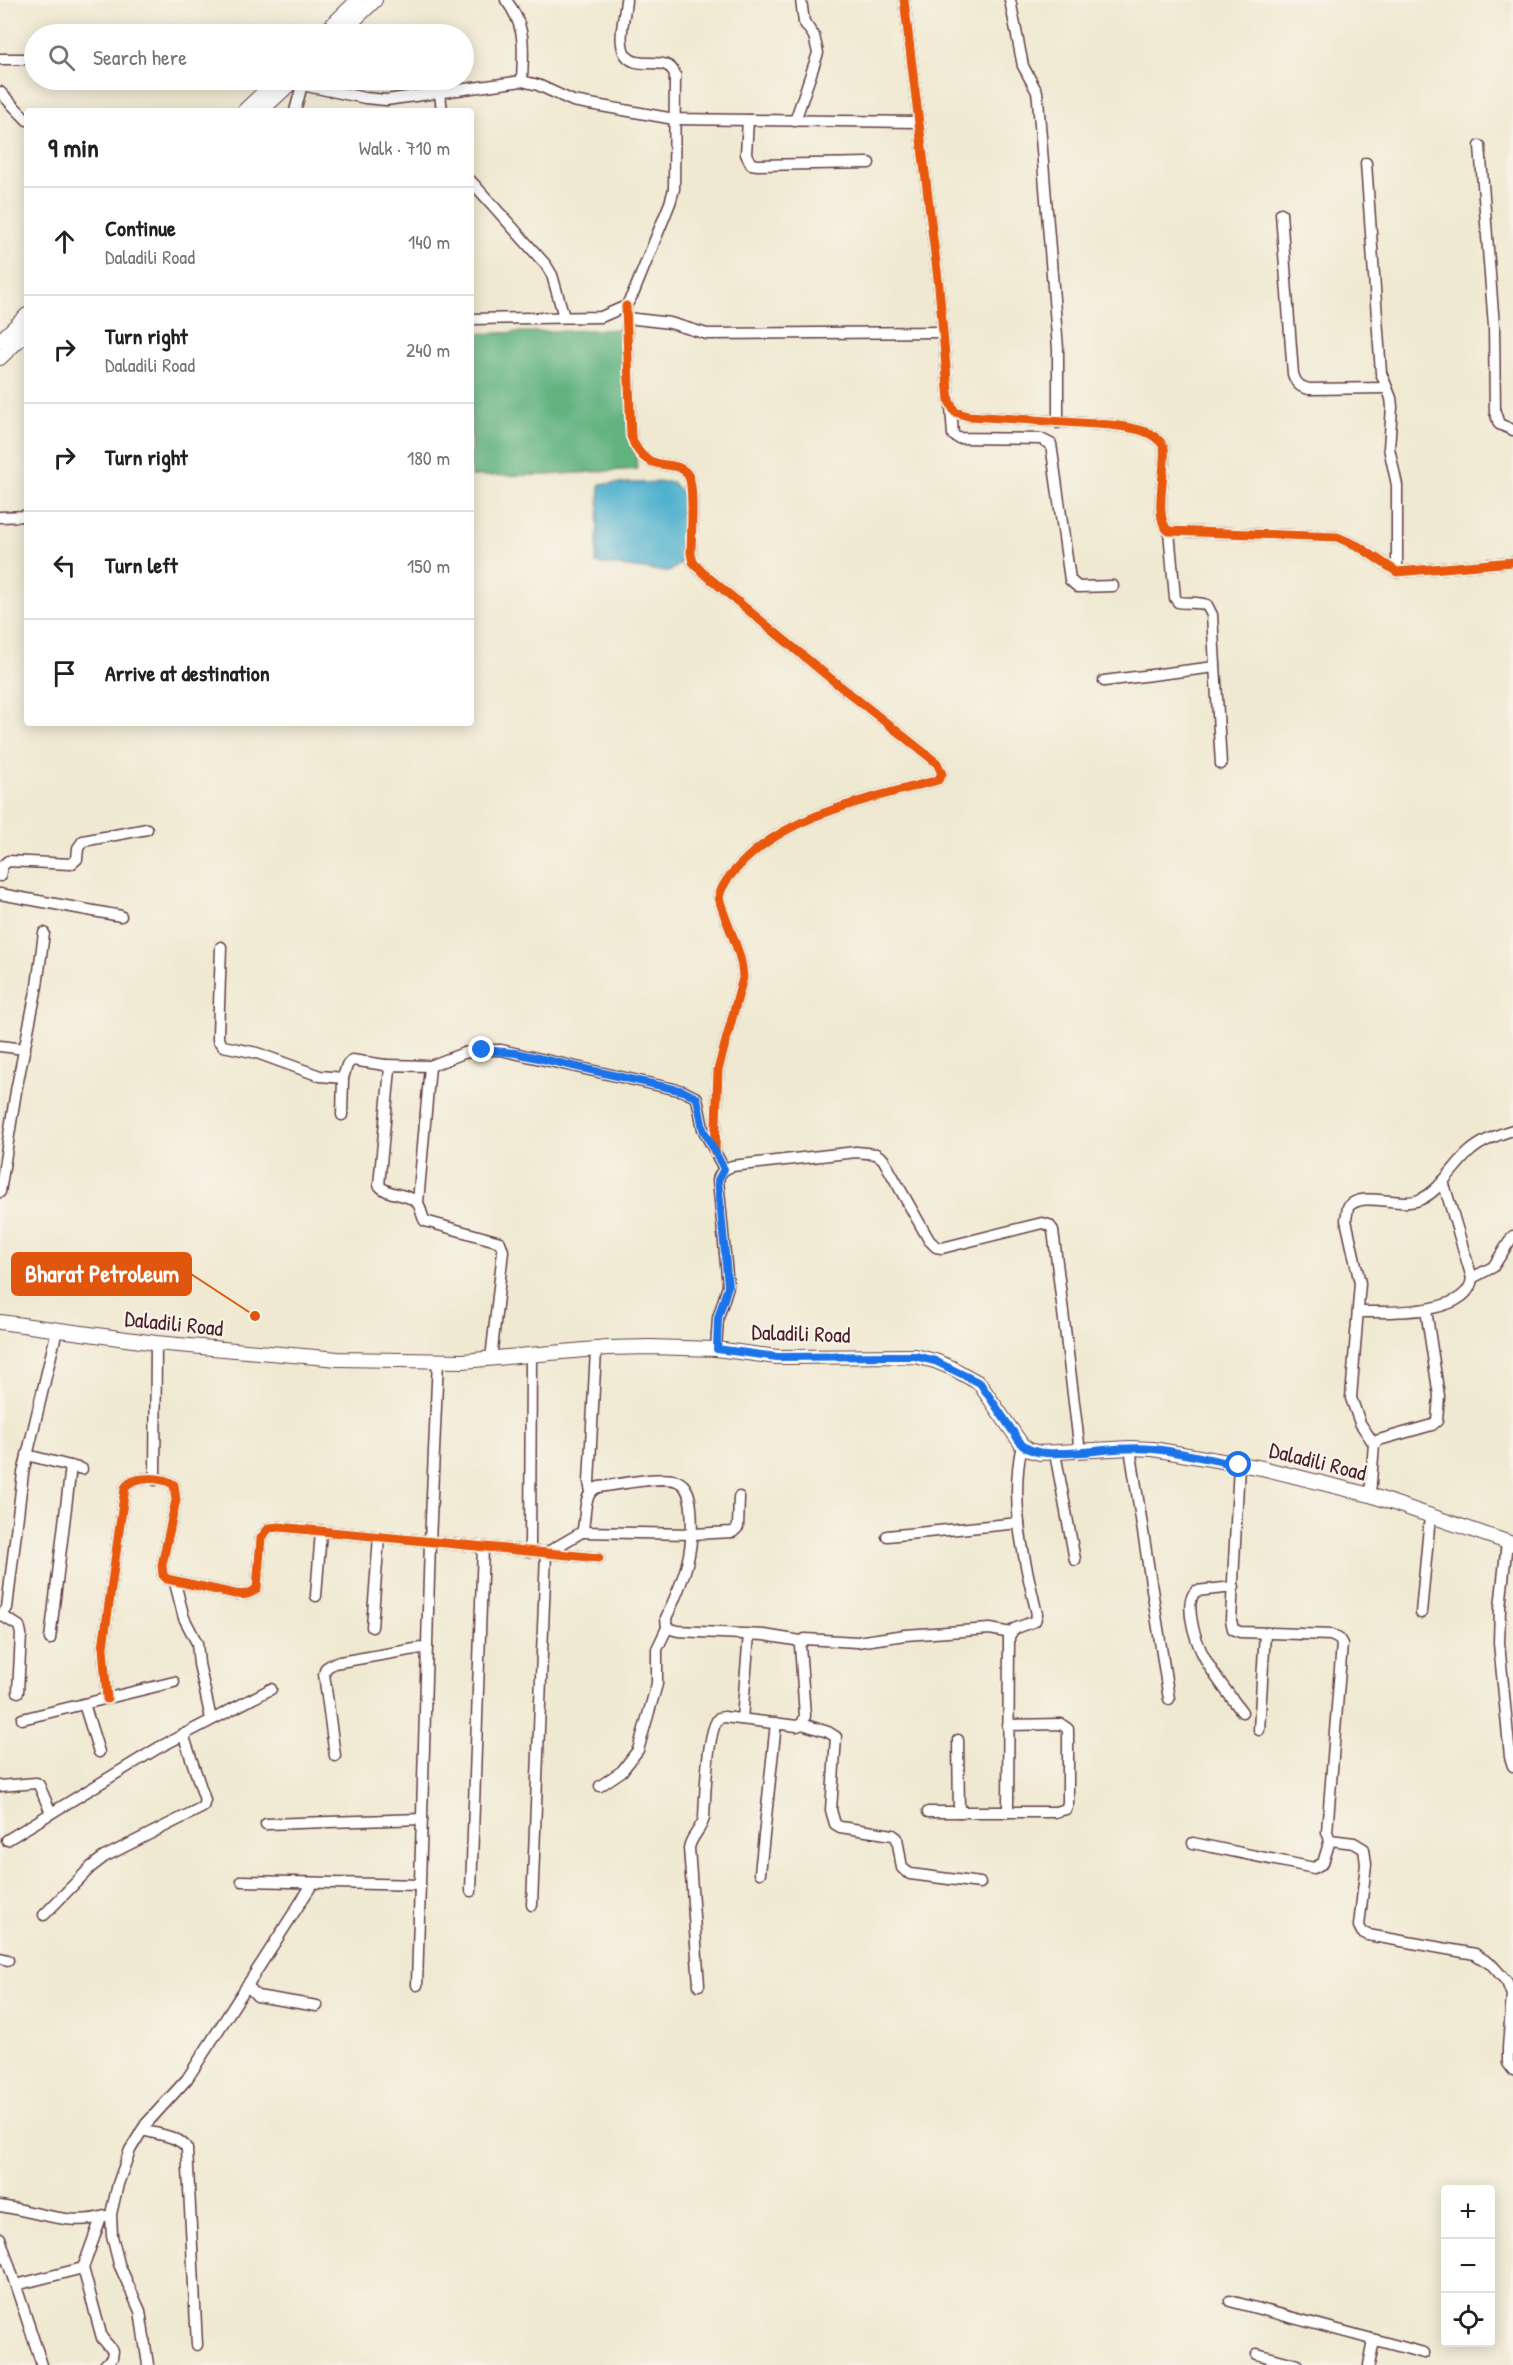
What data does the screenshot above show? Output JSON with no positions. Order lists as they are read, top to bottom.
{
  "streets": {
    "main road": ["Daladili Road"]
  },
  "places": ["Bharat Petroleum"],
  "page": {
    "search": "Search here",
    "heading": ["9 min", "Walk · 710 m"],
    "list": [
      ["Continue", "Daladili Road", "140 m"],
      ["Turn right", "Daladili Road", "240 m"],
      ["Turn right", "180 m"],
      ["Turn left", "150 m"],
      "Arrive at destination"
    ],
    "map_buttons": ["+", "−"]
  }
}
